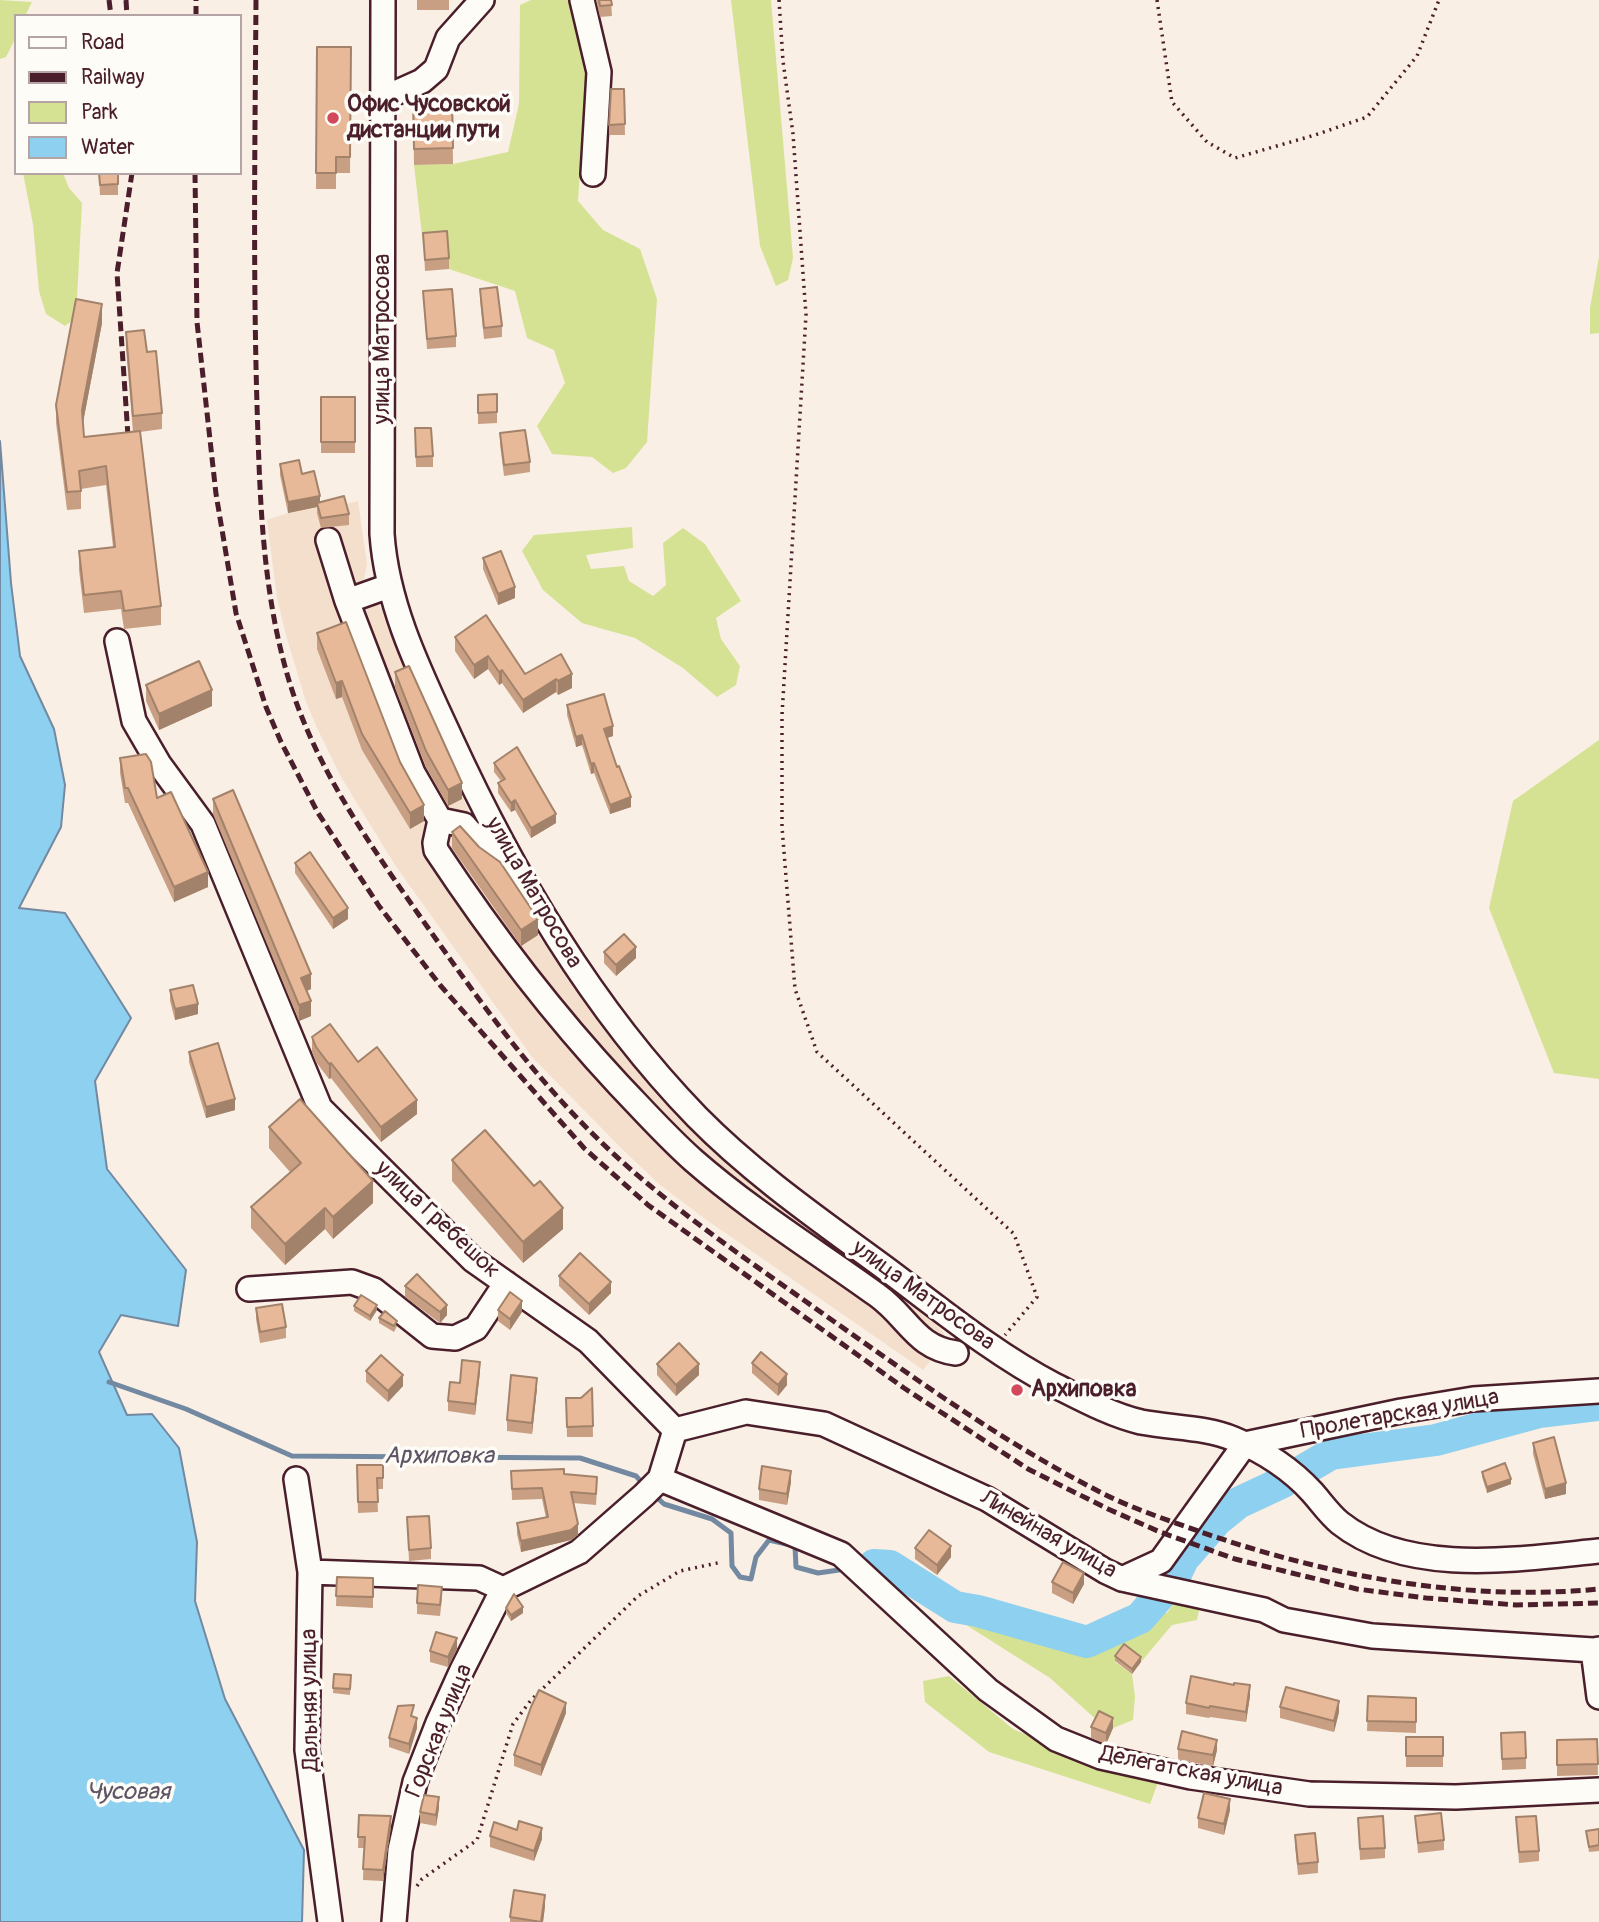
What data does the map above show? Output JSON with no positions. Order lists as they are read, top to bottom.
{
  "streets": {
    "street": [
      "улица Матросова",
      "улица Гребешок",
      "Пролетарская улица",
      "Линейная улица",
      "Дальняя улица",
      "Горская улица",
      "Делегатская улица"
    ]
  },
  "crossings": [
    ["улица Матросова", "Пролетарская улица"],
    ["улица Гребешок", "Линейная улица"]
  ],
  "water": ["Архиповка", "Чусовая"],
  "places": ["Офис Чусовской дистанции пути", "Архиповка"],
  "legend": [
    "Road",
    "Railway",
    "Park",
    "Water"
  ]
}
